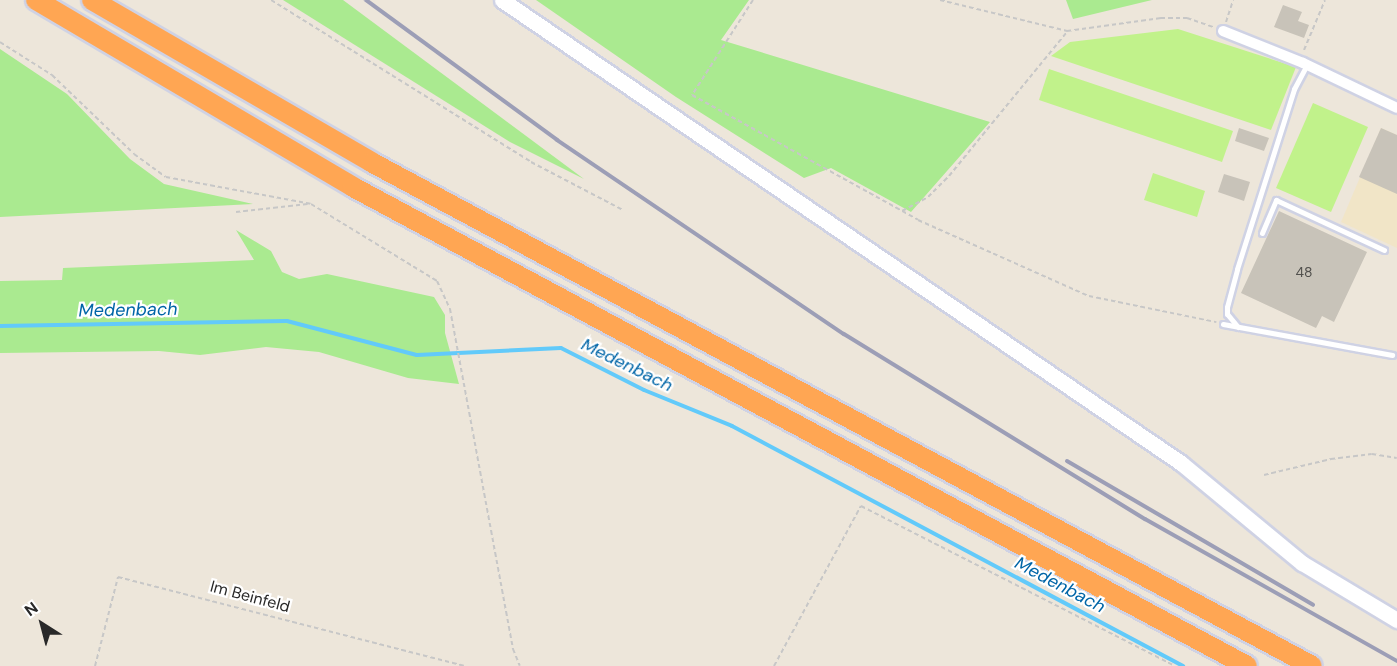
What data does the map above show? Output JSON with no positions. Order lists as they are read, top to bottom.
{
  "streets": {
    "path": ["Im Beinfeld"]
  },
  "water": ["Medenbach"],
  "house_numbers": ["48"],
  "north": "top left"
}
